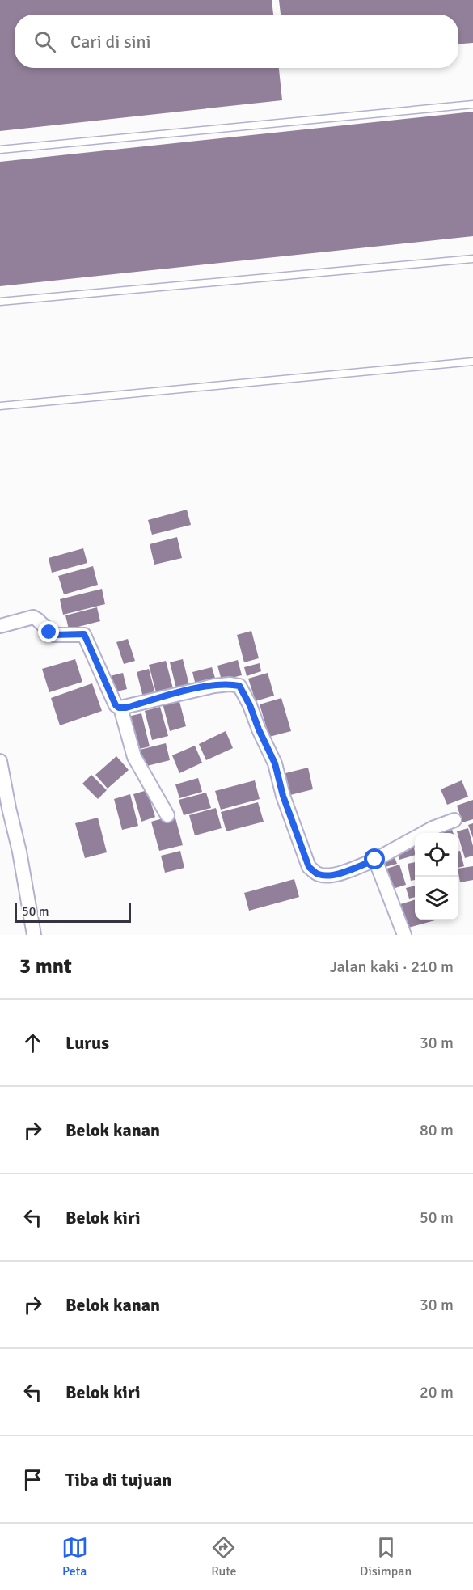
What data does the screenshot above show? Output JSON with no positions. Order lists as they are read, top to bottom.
{
  "scale_bar": "50 m",
  "page": {
    "search": "Cari di sini",
    "scale": "50 m",
    "heading": ["3 mnt", "Jalan kaki · 210 m"],
    "list": [
      ["Lurus", "30 m"],
      ["Belok kanan", "80 m"],
      ["Belok kiri", "50 m"],
      ["Belok kanan", "30 m"],
      ["Belok kiri", "20 m"],
      "Tiba di tujuan"
    ],
    "nav": ["Peta", "Rute", "Disimpan"]
  }
}
